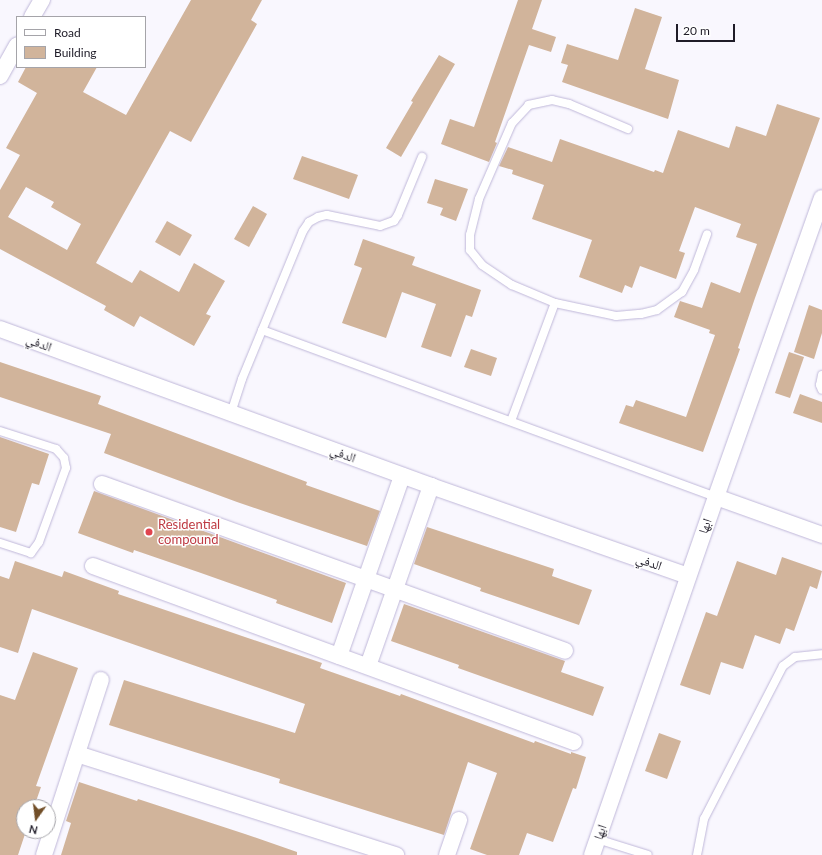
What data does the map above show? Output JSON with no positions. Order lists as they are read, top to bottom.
{
  "streets": {
    "street": ["الدفي", "ابها"]
  },
  "crossings": [
    ["الدفي", "ابها"]
  ],
  "places": ["Residential compound"],
  "legend": ["Road", "Building"],
  "scale_bar": "20 m",
  "north": "bottom"
}
